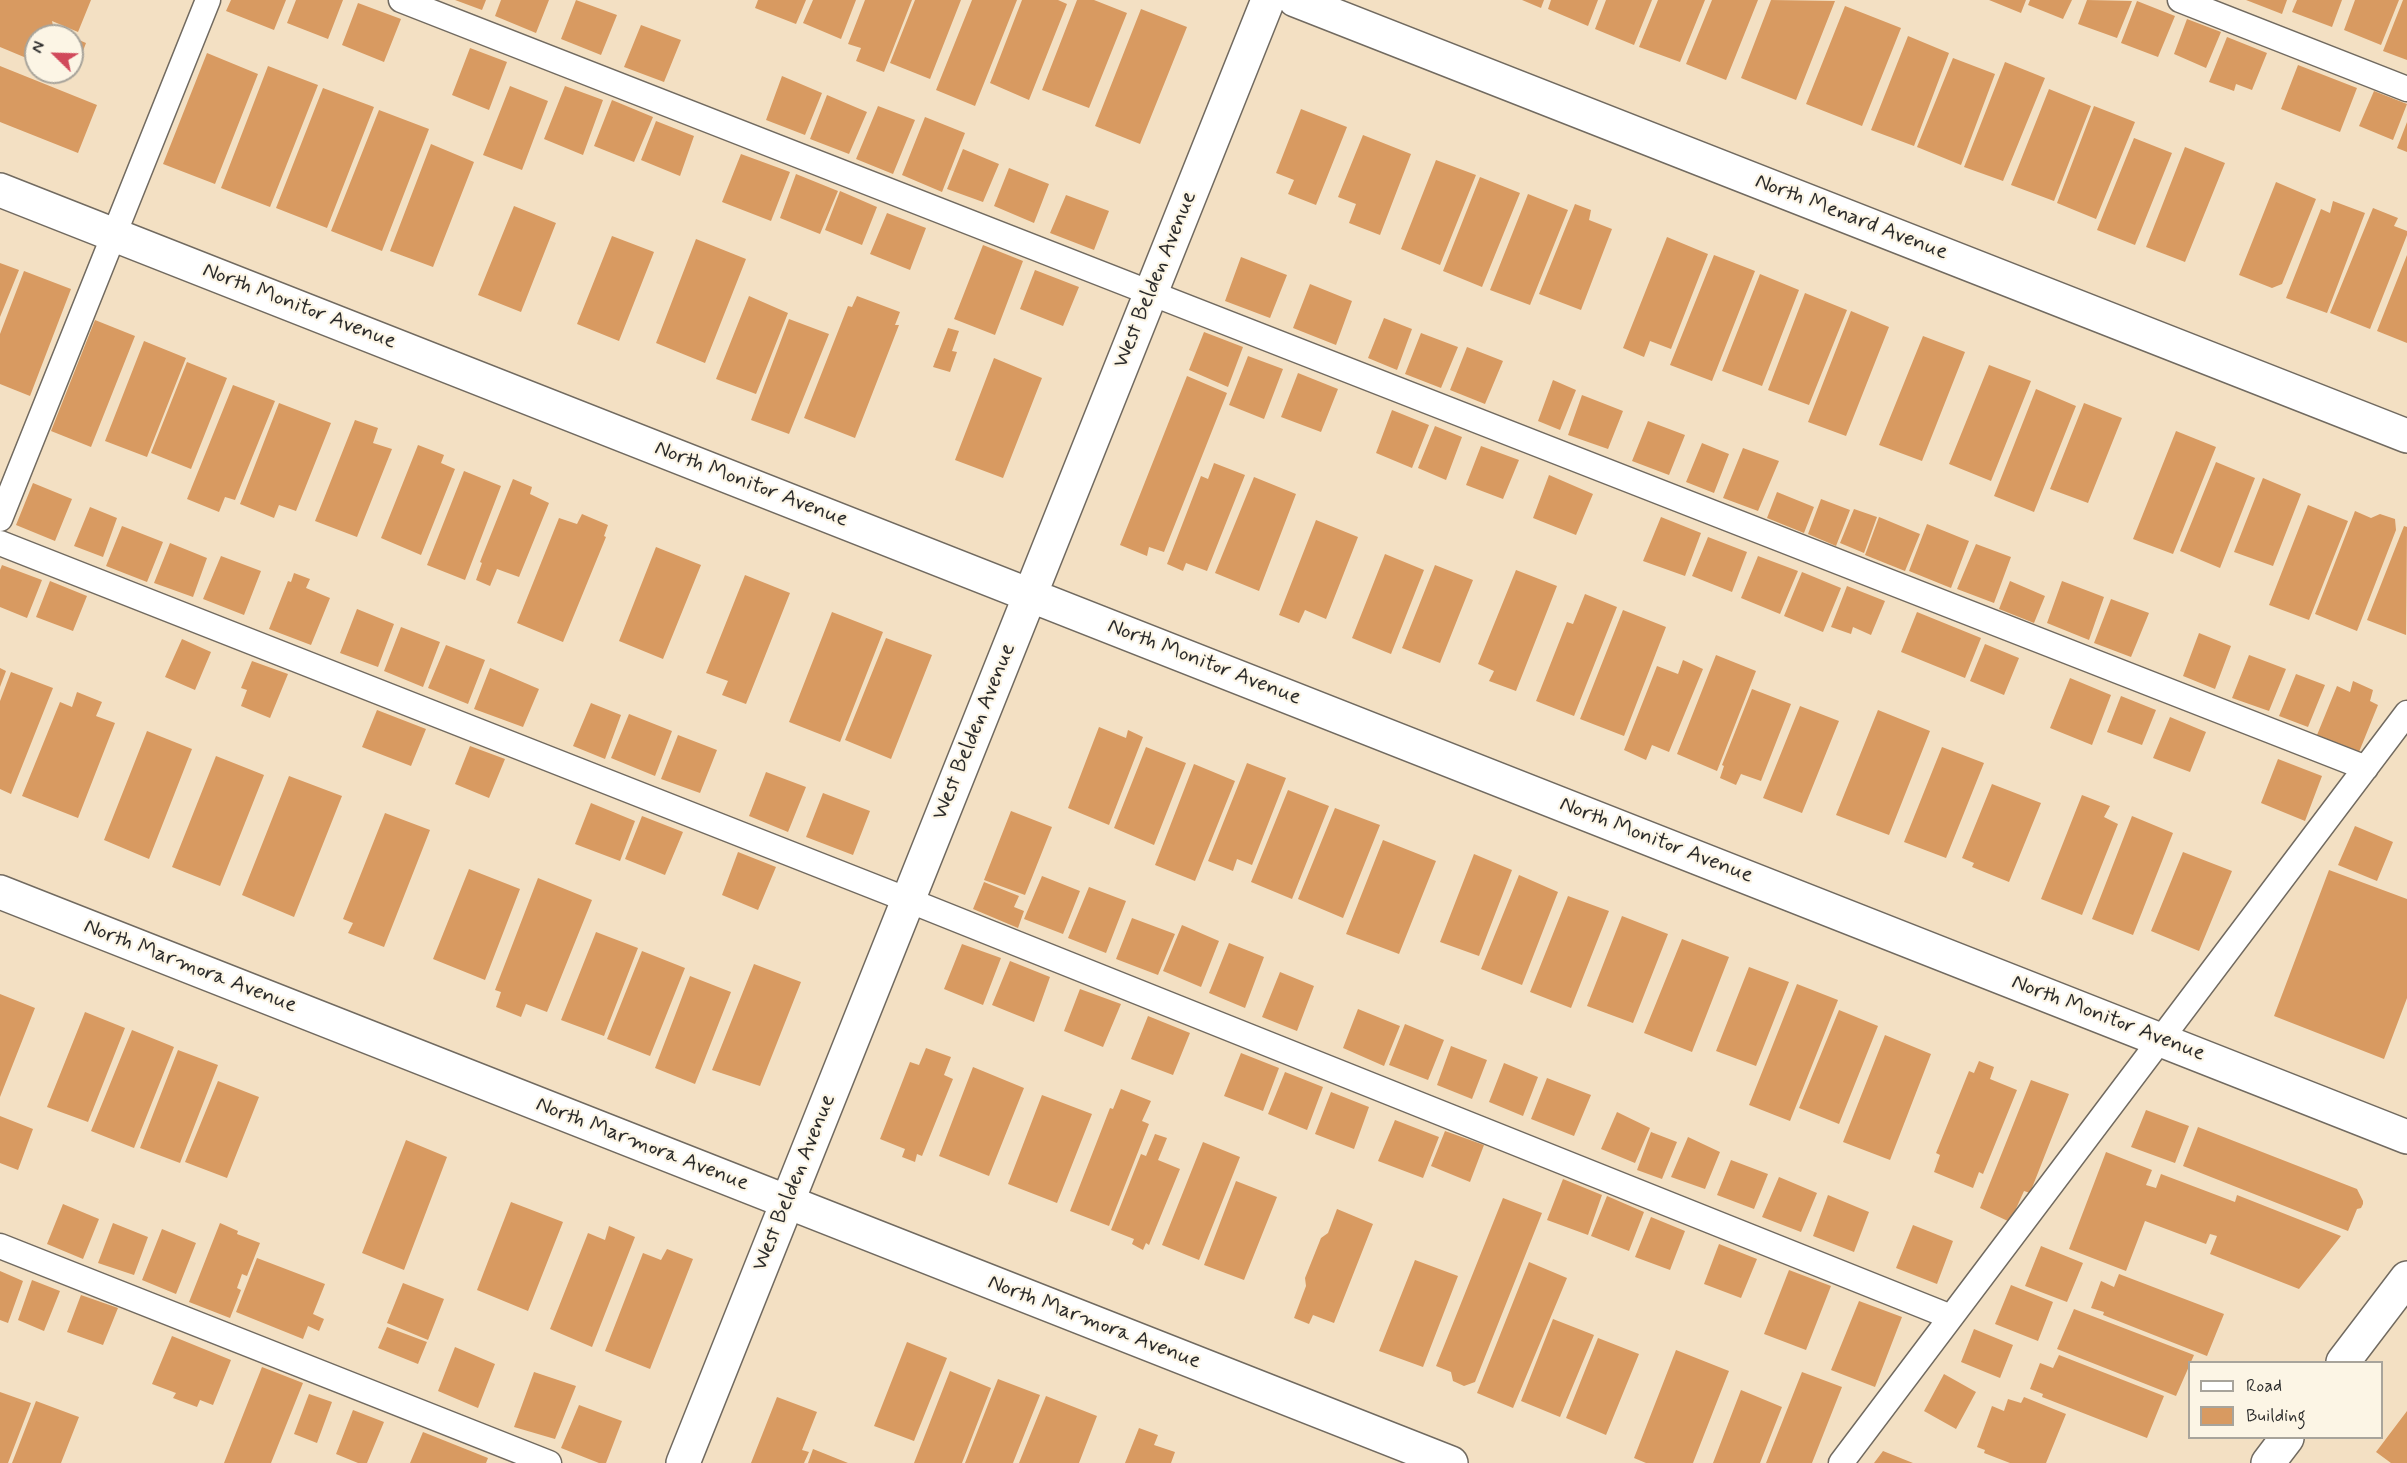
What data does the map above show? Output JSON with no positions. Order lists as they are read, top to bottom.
{
  "streets": {
    "street": [
      "North Menard Avenue",
      "West Belden Avenue",
      "North Monitor Avenue",
      "North Marmora Avenue"
    ]
  },
  "crossings": [
    ["West Belden Avenue", "North Monitor Avenue"],
    ["West Belden Avenue", "North Marmora Avenue"]
  ],
  "legend": ["Road", "Building"],
  "north": "top left"
}
